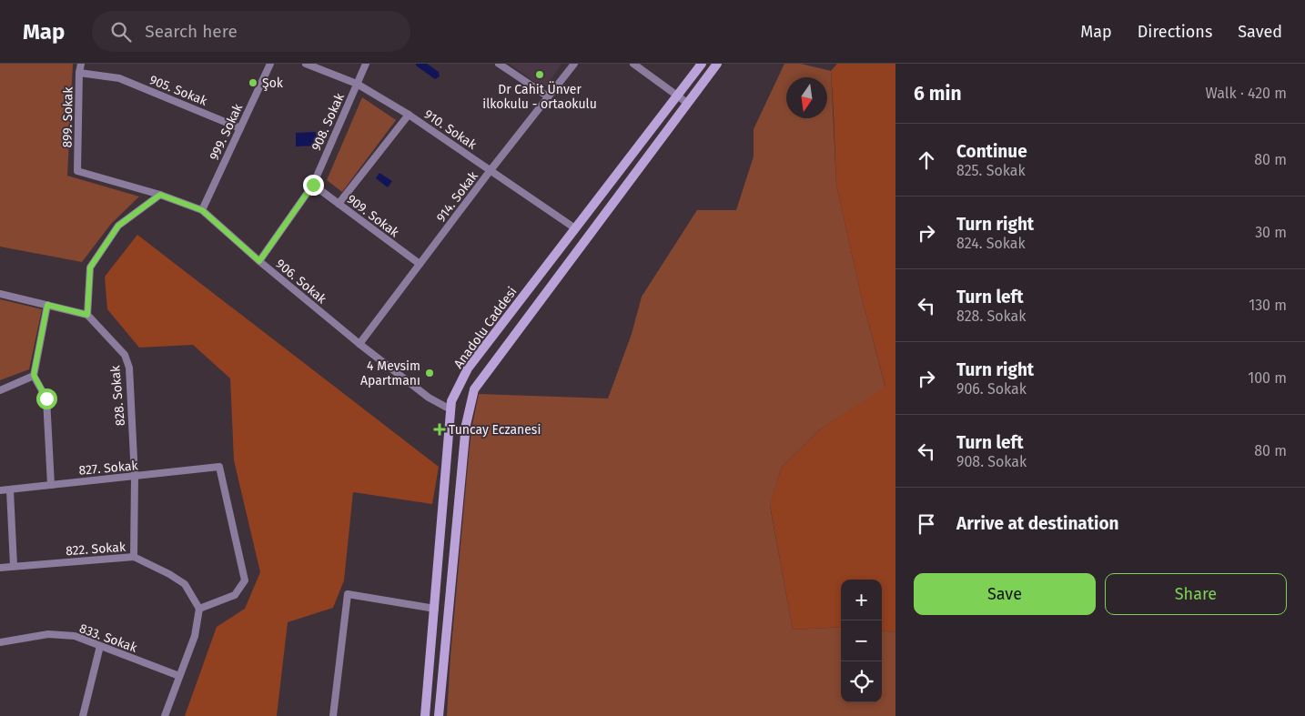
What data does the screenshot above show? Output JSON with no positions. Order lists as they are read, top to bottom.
{
  "streets": {
    "main road": ["Anadolu Caddesi"],
    "street": [
      "905. Sokak",
      "899. Sokak",
      "908. Sokak",
      "910. Sokak",
      "999. Sokak",
      "914. Sokak",
      "909. Sokak",
      "906. Sokak",
      "828. Sokak",
      "827. Sokak",
      "822. Sokak",
      "833. Sokak"
    ]
  },
  "crossings": [
    ["905. Sokak", "899. Sokak"],
    ["905. Sokak", "999. Sokak"],
    ["899. Sokak", "906. Sokak"],
    ["908. Sokak", "910. Sokak"],
    ["908. Sokak", "909. Sokak"],
    ["908. Sokak", "906. Sokak"],
    ["910. Sokak", "914. Sokak"],
    ["910. Sokak", "Anadolu Caddesi"],
    ["999. Sokak", "906. Sokak"],
    ["914. Sokak", "909. Sokak"],
    ["914. Sokak", "906. Sokak"],
    ["906. Sokak", "Anadolu Caddesi"],
    ["828. Sokak", "827. Sokak"],
    ["828. Sokak", "822. Sokak"],
    ["827. Sokak", "822. Sokak"]
  ],
  "places": {
    "other": ["Dr Cahit Ünver ilkokulu - ortaokulu", "Şok", "4 Mevsim Apartmanı"],
    "health": ["Tuncay Eczanesi"]
  },
  "north": "bottom",
  "page": {
    "header": "Map",
    "search": "Search here",
    "nav": ["Map", "Directions", "Saved"],
    "heading": ["6 min", "Walk · 420 m"],
    "list": [
      ["Continue", "825. Sokak", "80 m"],
      ["Turn right", "824. Sokak", "30 m"],
      ["Turn left", "828. Sokak", "130 m"],
      ["Turn right", "906. Sokak", "100 m"],
      ["Turn left", "908. Sokak", "80 m"],
      "Arrive at destination"
    ],
    "buttons": ["Save", "Share"],
    "map_buttons": ["+", "−"]
  }
}
